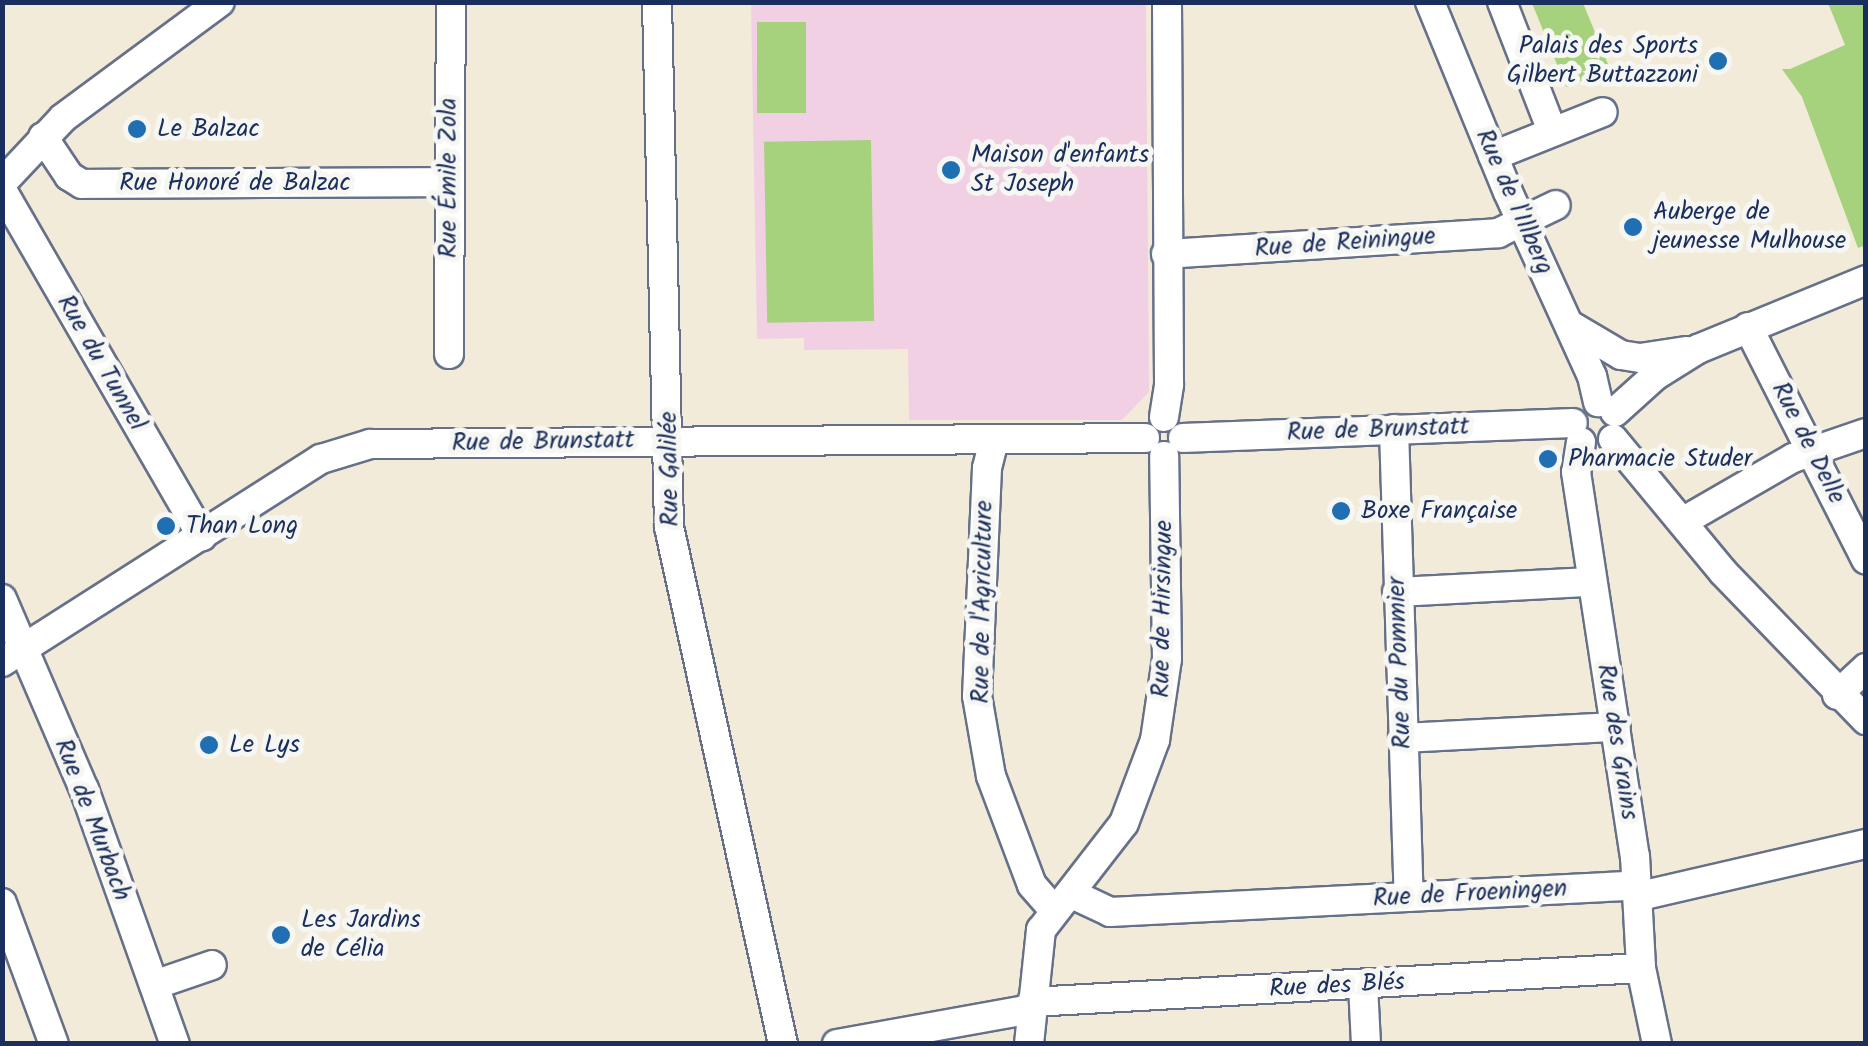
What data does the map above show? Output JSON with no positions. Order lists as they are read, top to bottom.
{
  "streets": {
    "street": [
      "Rue Émile Zola",
      "Rue Honoré de Balzac",
      "Rue de l'Illberg",
      "Rue de Reiningue",
      "Rue du Tunnel",
      "Rue de Brunstatt",
      "Rue de Delle",
      "Rue Galilée",
      "Rue de l'Agriculture",
      "Rue de Hirsingue",
      "Rue du Pommier",
      "Rue des Grains",
      "Rue de Murbach",
      "Rue de Froeningen",
      "Rue des Blés"
    ]
  },
  "crossings": [
    ["Rue Émile Zola", "Rue Honoré de Balzac"],
    ["Rue de l'Illberg", "Rue de Reiningue"],
    ["Rue de l'Illberg", "Rue de Brunstatt"],
    ["Rue de Reiningue", "Rue de Hirsingue"],
    ["Rue du Tunnel", "Rue de Brunstatt"],
    ["Rue de Brunstatt", "Rue Galilée"],
    ["Rue de Brunstatt", "Rue de l'Agriculture"],
    ["Rue de Brunstatt", "Rue de Hirsingue"],
    ["Rue de Brunstatt", "Rue du Pommier"],
    ["Rue de Brunstatt", "Rue des Grains"],
    ["Rue de Brunstatt", "Rue de Murbach"],
    ["Rue de l'Agriculture", "Rue de Hirsingue"],
    ["Rue de l'Agriculture", "Rue de Froeningen"],
    ["Rue de Hirsingue", "Rue de Froeningen"],
    ["Rue du Pommier", "Rue de Froeningen"],
    ["Rue des Grains", "Rue de Froeningen"],
    ["Rue des Grains", "Rue des Blés"]
  ],
  "places": [
    "Palais des Sports Gilbert Buttazzoni",
    "Le Balzac",
    "Maison d'enfants St Joseph",
    "Auberge de jeunesse Mulhouse",
    "Pharmacie Studer",
    "Boxe Française",
    "Than Long",
    "Le Lys",
    "Les Jardins de Célia"
  ]
}
